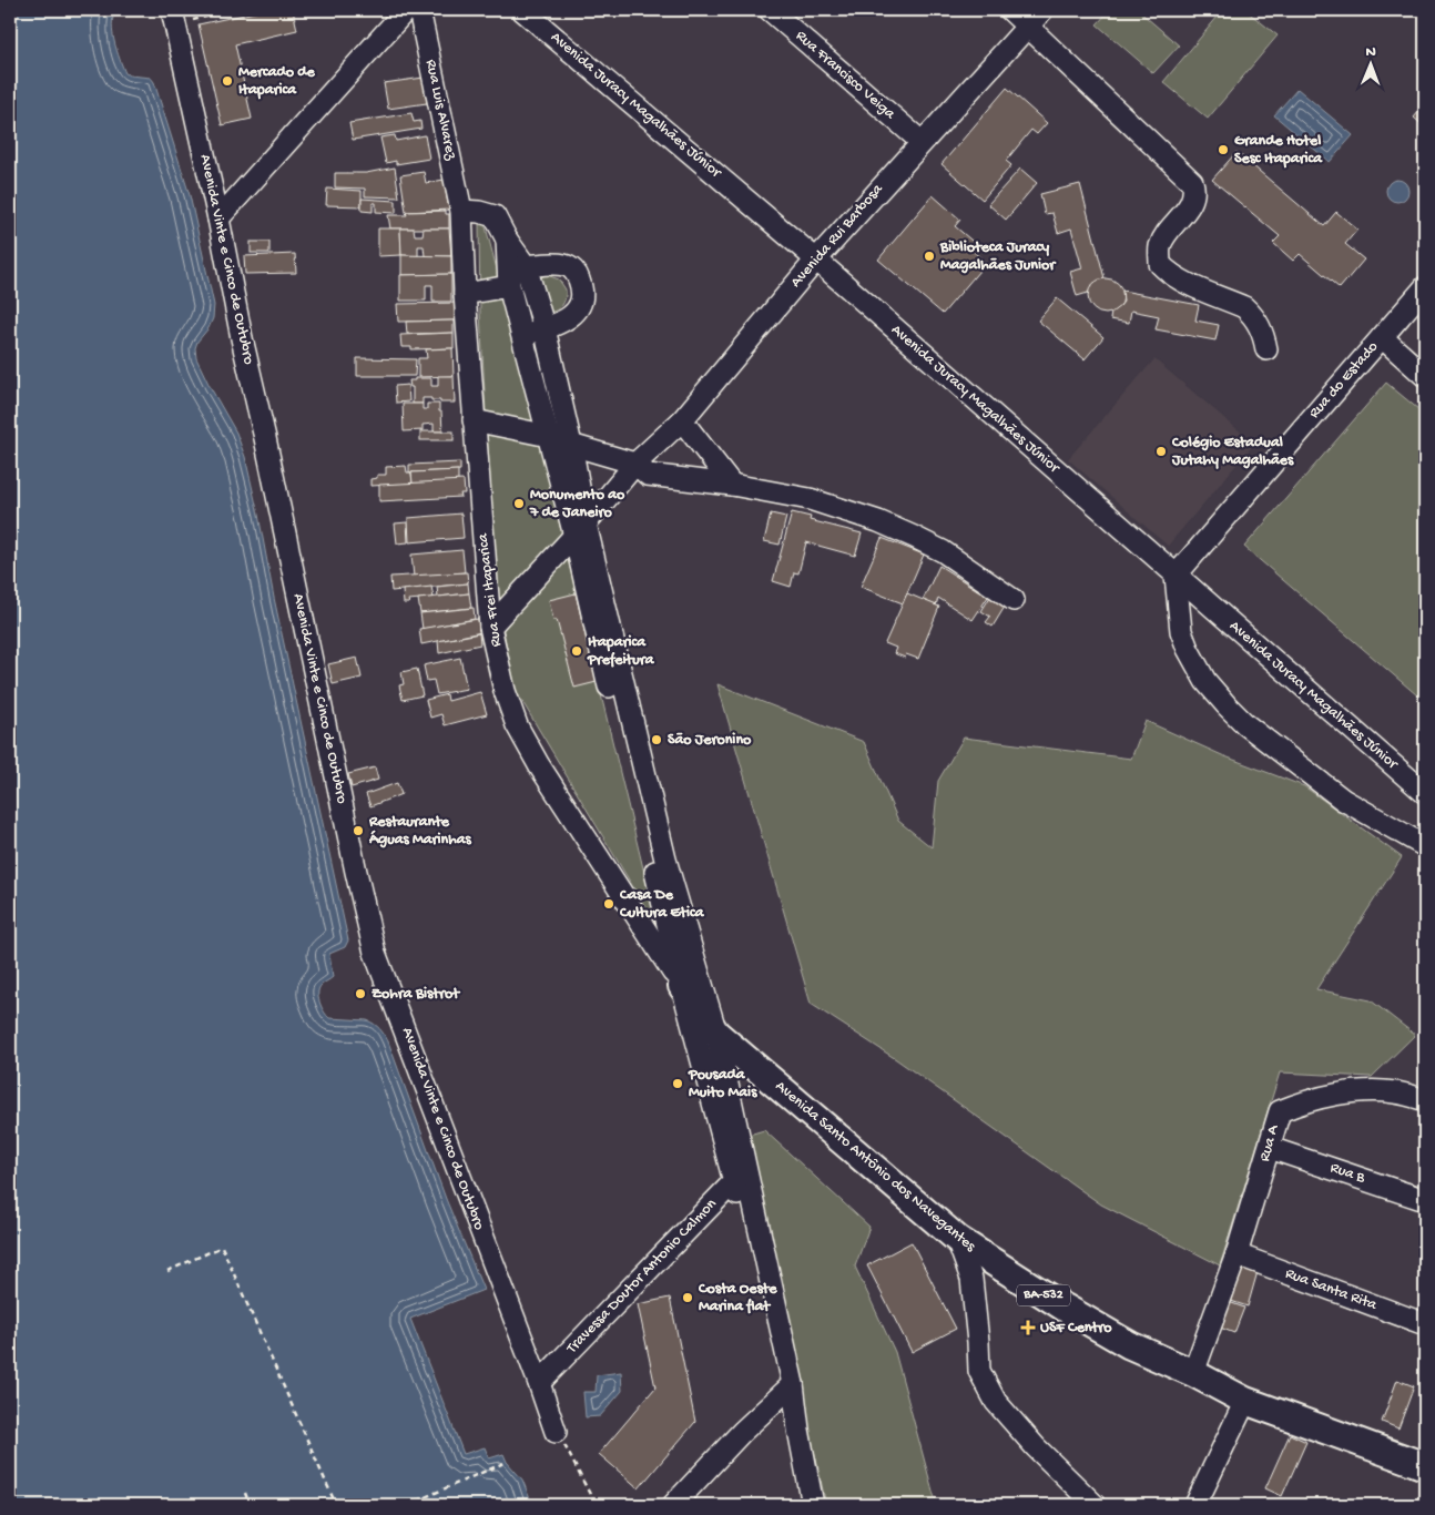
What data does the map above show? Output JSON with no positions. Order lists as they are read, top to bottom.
{
  "streets": {
    "main road": ["Avenida Santo Antônio dos Navegantes", "BA-532"],
    "street": [
      "Rua Francisco Veiga",
      "Avenida Juracy Magalhães Júnior",
      "Rua Luis Alvarez",
      "Avenida Rui Barbosa",
      "Avenida Vinte e Cinco de Outubro",
      "Rua do Estado",
      "Rua Frei Itaparica",
      "Rua A",
      "Rua B",
      "Travessa Doutor Antonio Calmon",
      "Rua Santa Rita"
    ]
  },
  "crossings": [
    ["Rua Francisco Veiga", "Avenida Rui Barbosa"],
    ["Avenida Juracy Magalhães Júnior", "Avenida Rui Barbosa"],
    ["Avenida Juracy Magalhães Júnior", "Rua do Estado"],
    ["Rua Luis Alvarez", "Rua Frei Itaparica"],
    ["Rua Luis Alvarez", "BA-532"],
    ["Avenida Rui Barbosa", "Rua Frei Itaparica"],
    ["Avenida Rui Barbosa", "BA-532"],
    ["Avenida Vinte e Cinco de Outubro", "Travessa Doutor Antonio Calmon"],
    ["Rua Frei Itaparica", "Avenida Santo Antônio dos Navegantes"],
    ["Rua Frei Itaparica", "BA-532"],
    ["Rua A", "Avenida Santo Antônio dos Navegantes"],
    ["Rua A", "Rua B"],
    ["Rua A", "Rua Santa Rita"],
    ["Avenida Santo Antônio dos Navegantes", "BA-532"]
  ],
  "places": {
    "other": [
      "Mercado de Itaparica",
      "Grande Hotel Sesc Itaparica",
      "Biblioteca Juracy Magalhães Junior",
      "Colégio Estadual Jutahy Magalhães",
      "Monumento ao 7 de Janeiro",
      "Itaparica Prefeitura",
      "São Jeronino",
      "Restaurante Águas Marinhas",
      "Casa De Cultura Etica",
      "Zohra Bistrot",
      "Pousada Muito Mais",
      "Costa Oeste Marina flat"
    ],
    "health": ["USF Centro"]
  },
  "north": "top"
}
